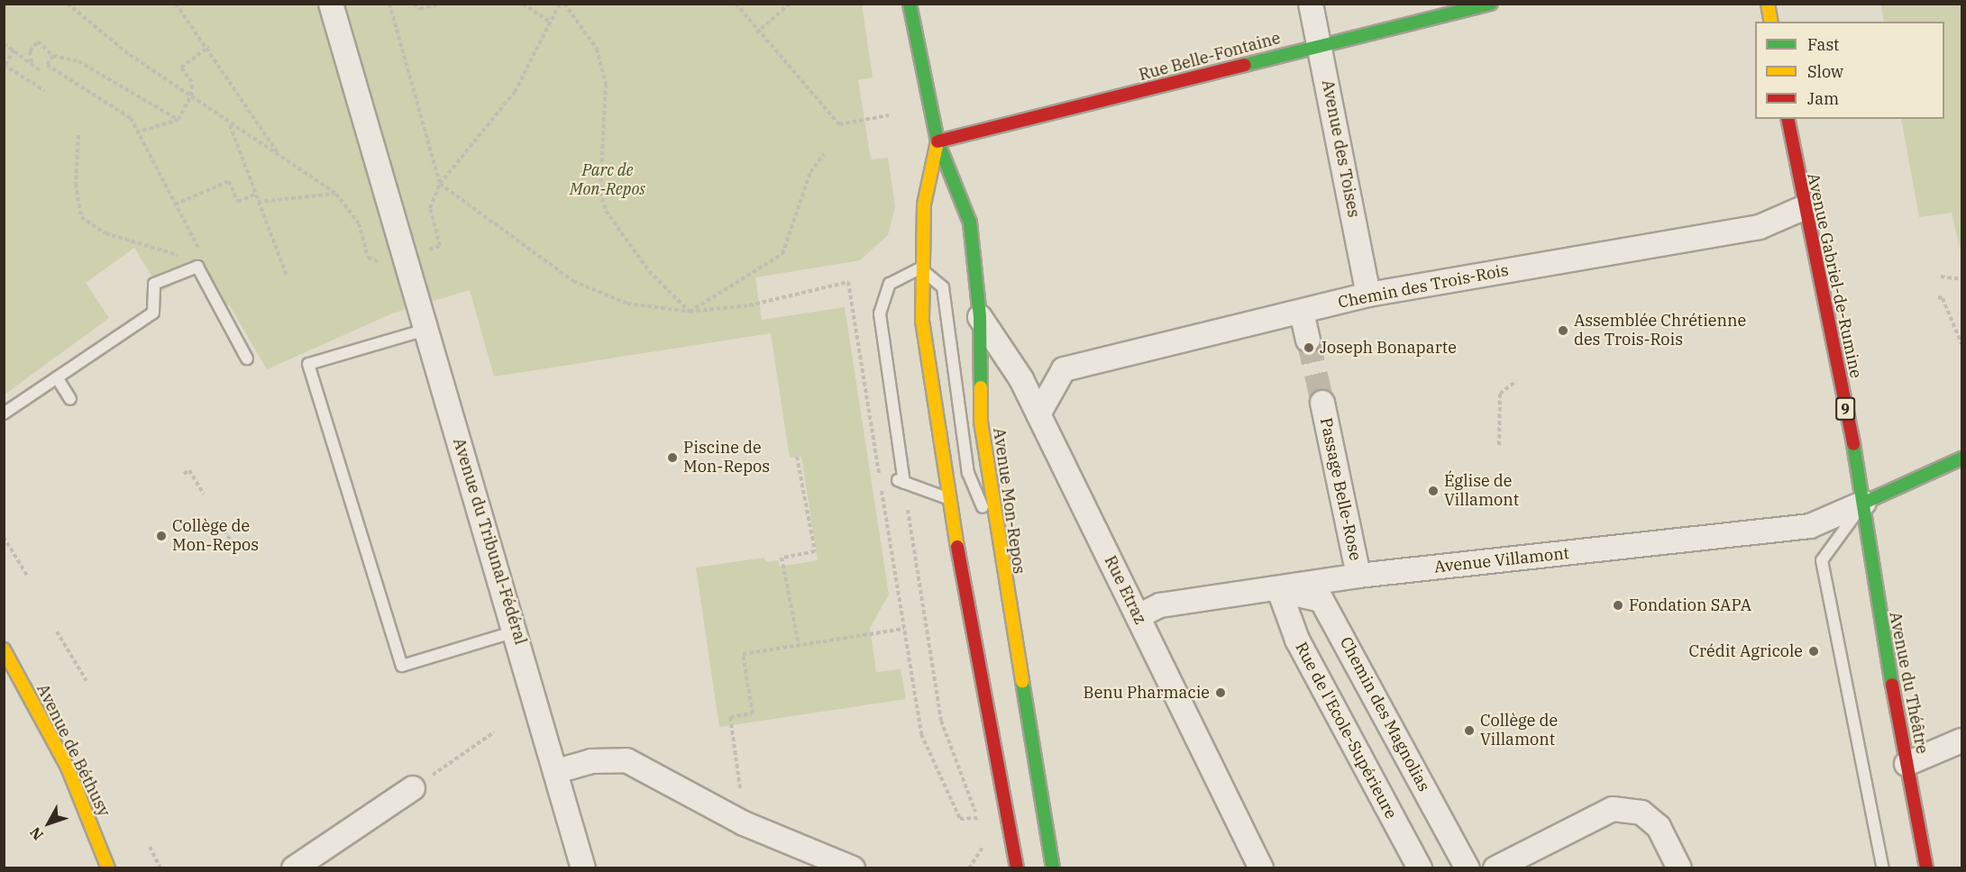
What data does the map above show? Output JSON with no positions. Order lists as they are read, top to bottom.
{
  "streets": {
    "main road": [
      "Rue Belle-Fontaine",
      "Avenue Gabriel-de-Rumine",
      "9",
      "Avenue Mon-Repos",
      "Avenue du Théâtre",
      "Avenue de Béthusy"
    ],
    "street": [
      "Avenue des Toises",
      "Chemin des Trois-Rois",
      "Passage Belle-Rose",
      "Avenue du Tribunal-Fédéral",
      "Avenue Villamont",
      "Rue Etraz",
      "Chemin des Magnolias",
      "Rue de l'Ecole-Supérieure"
    ]
  },
  "crossings": [
    ["Rue Belle-Fontaine", "Avenue des Toises"],
    ["Rue Belle-Fontaine", "Avenue Mon-Repos"],
    ["Avenue des Toises", "Chemin des Trois-Rois"],
    ["Avenue Gabriel-de-Rumine", "Chemin des Trois-Rois"],
    ["Avenue Gabriel-de-Rumine", "Avenue Villamont"],
    ["Avenue Gabriel-de-Rumine", "Avenue du Théâtre"],
    ["Chemin des Trois-Rois", "Rue Etraz"],
    ["Passage Belle-Rose", "Avenue Villamont"],
    ["Avenue Mon-Repos", "Rue Etraz"],
    ["Avenue Villamont", "Rue Etraz"],
    ["Avenue Villamont", "Avenue du Théâtre"],
    ["Avenue Villamont", "Chemin des Magnolias"],
    ["Avenue Villamont", "Rue de l'Ecole-Supérieure"],
    ["Chemin des Magnolias", "Rue de l'Ecole-Supérieure"]
  ],
  "parks": ["Parc de Mon-Repos"],
  "places": [
    "Assemblée Chrétienne des Trois-Rois",
    "Joseph Bonaparte",
    "Piscine de Mon-Repos",
    "Église de Villamont",
    "Collège de Mon-Repos",
    "Fondation SAPA",
    "Crédit Agricole",
    "Benu Pharmacie",
    "Collège de Villamont"
  ],
  "legend": ["Fast", "Slow", "Jam"],
  "north": "bottom left"
}
